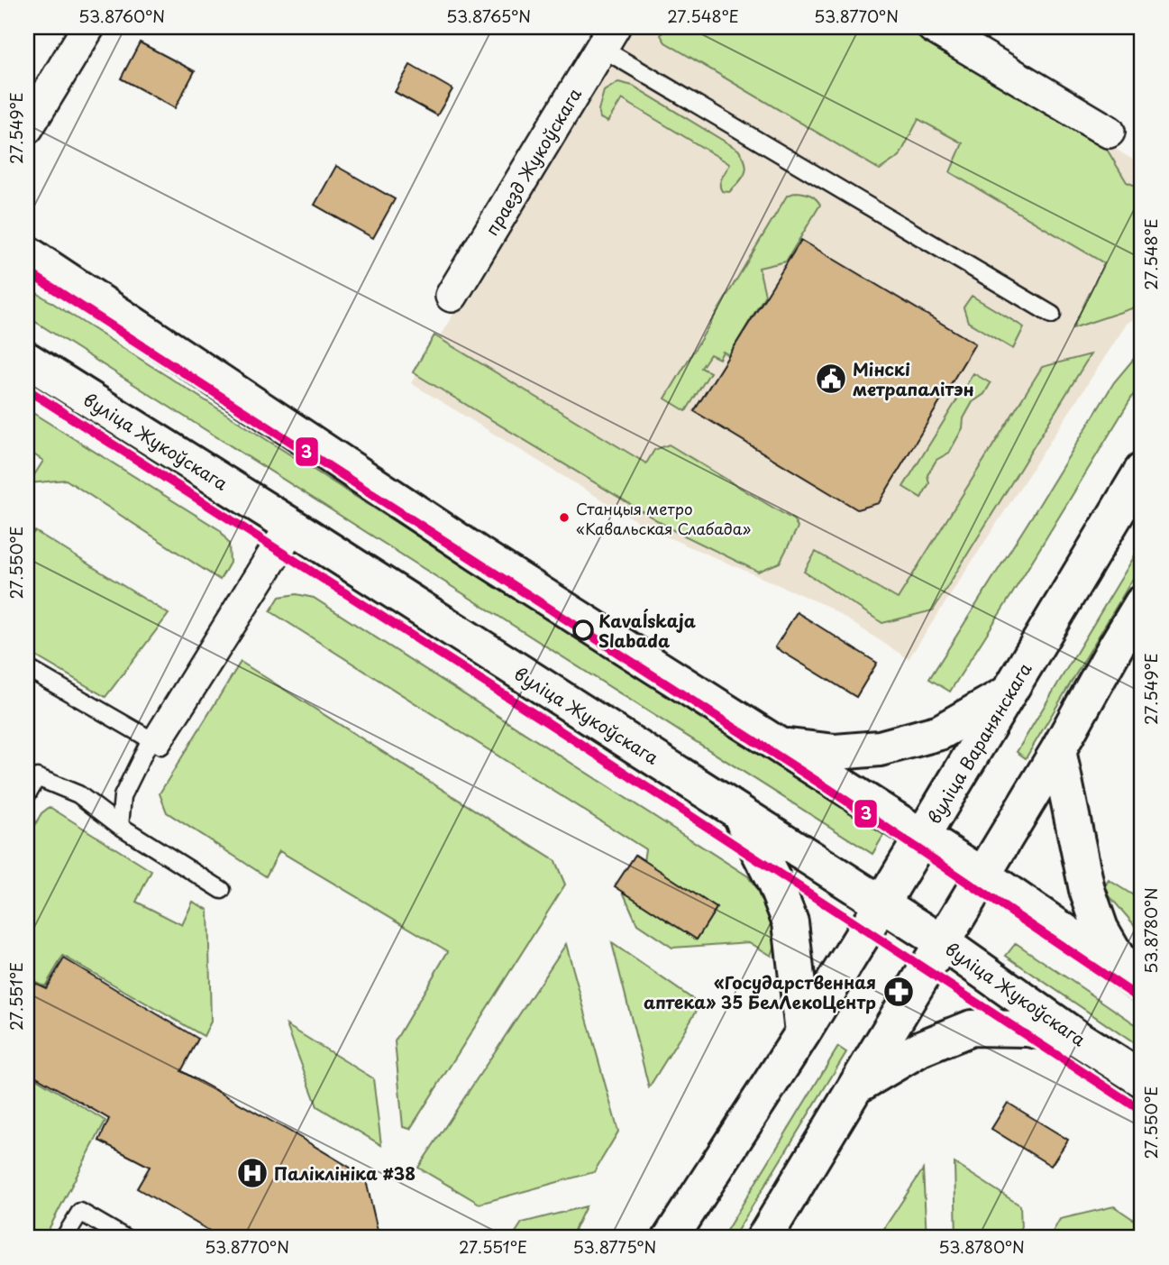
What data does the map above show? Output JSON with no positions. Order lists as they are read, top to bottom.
{
  "streets": {
    "main road": ["вуліца Жукоўскага", "вуліца Варанянскага"],
    "street": ["праезд Жукоўскага"]
  },
  "crossings": [
    ["вуліца Жукоўскага", "вуліца Варанянскага"]
  ],
  "places": {
    "public building": ["Мінскі метрапалітэн"],
    "other": ["Станцыя метро «Кавальская Слабада»", "Kavaĺskaja Slabada"],
    "pharmacy": ["«Государственная аптека» 35 БелЛекоЦентр"],
    "hospital": ["Паліклініка #38"]
  },
  "lines": ["transit line 3"],
  "coordinates": [
    "53.8760°N",
    "53.8765°N",
    "27.548°E",
    "53.8770°N",
    "27.549°E",
    "27.550°E",
    "53.8780°N",
    "27.551°E",
    "53.8775°N"
  ]
}
